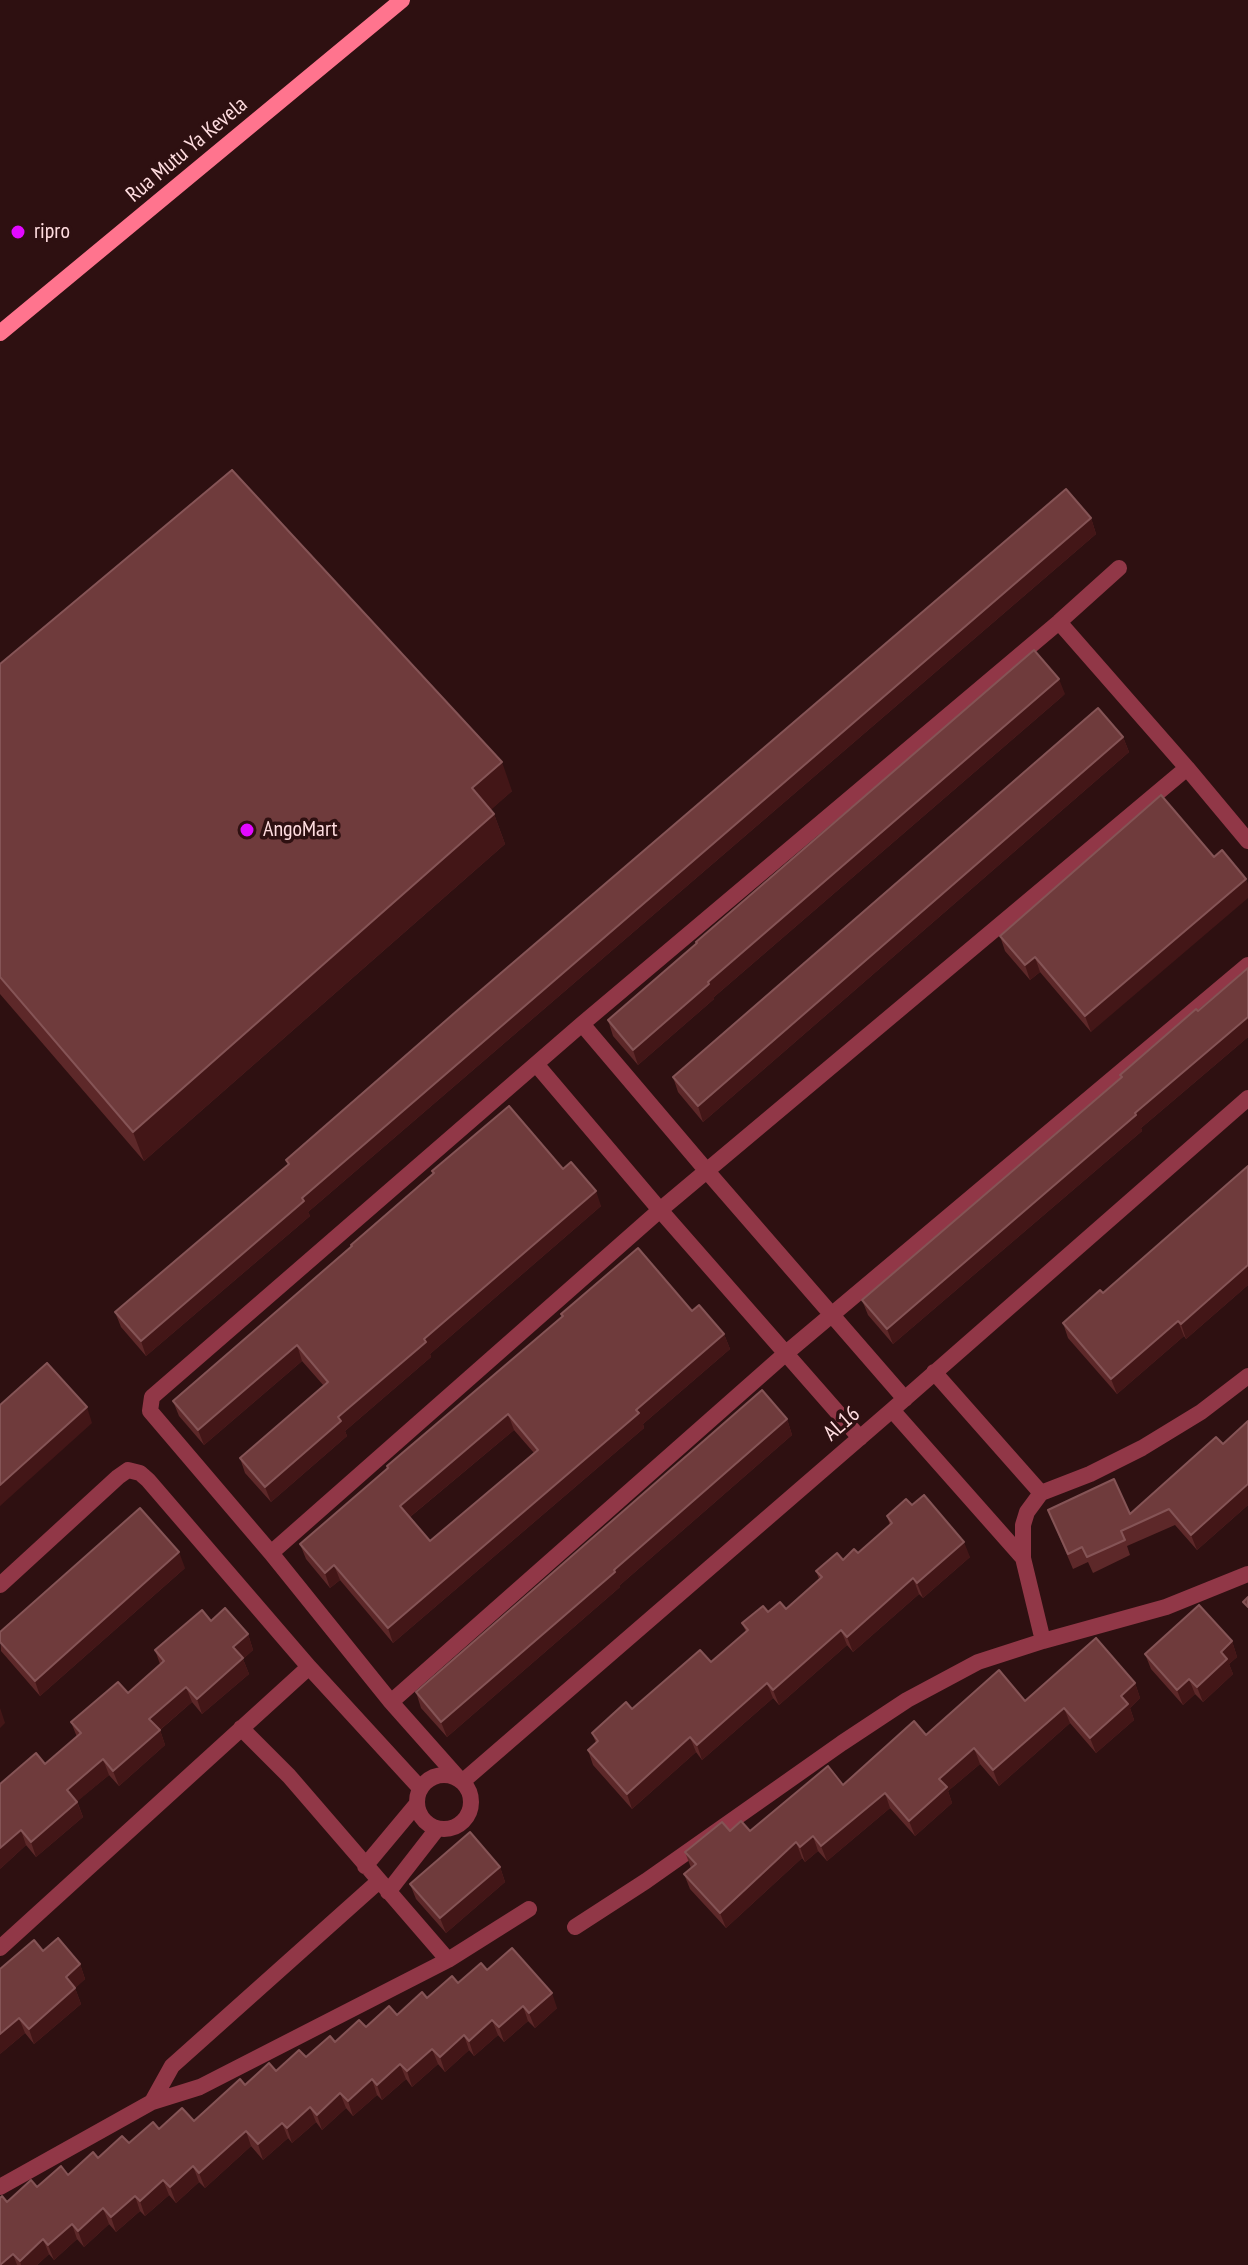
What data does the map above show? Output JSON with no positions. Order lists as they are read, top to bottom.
{
  "streets": {
    "main road": ["Rua Mutu Ya Kevela"],
    "street": ["AL16"]
  },
  "places": ["ripro", "AngoMart"]
}
